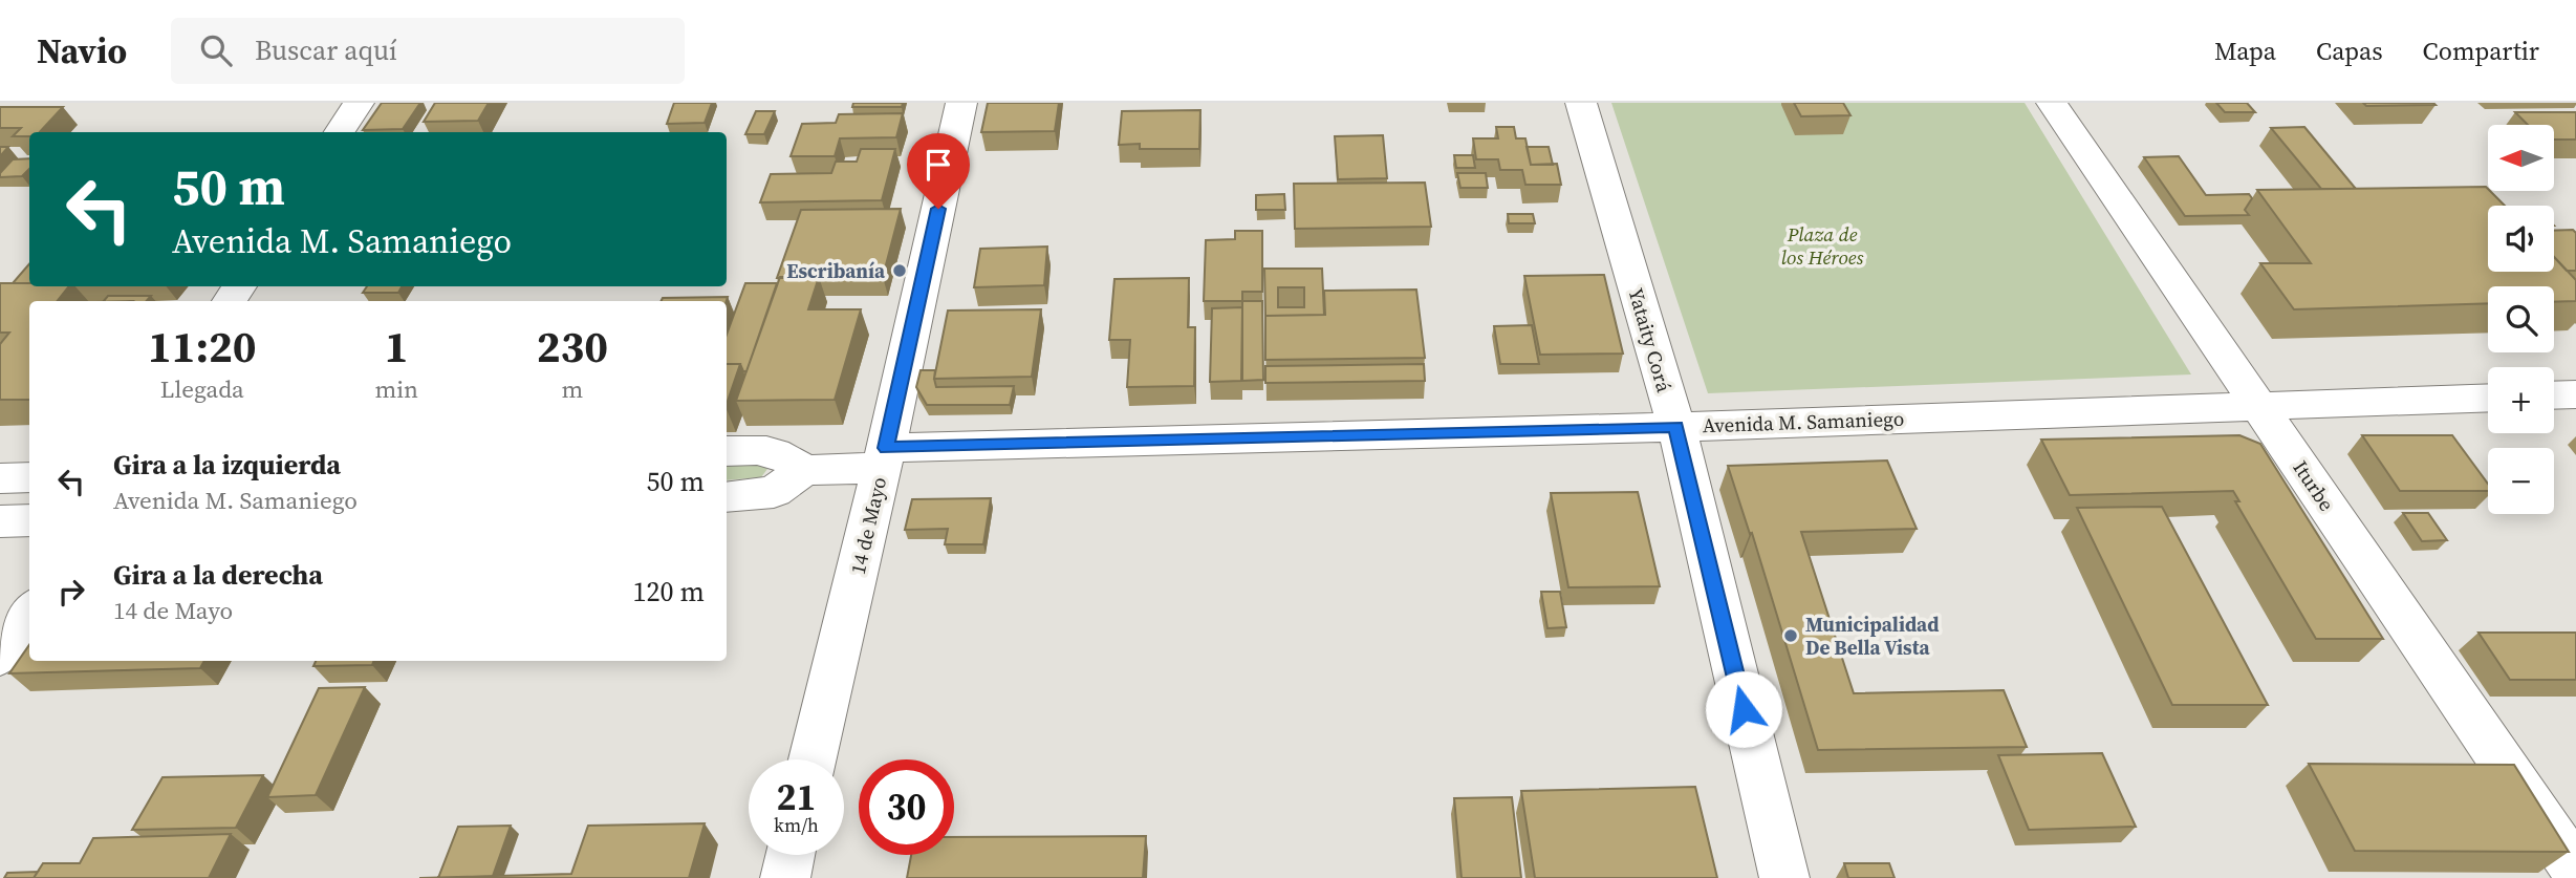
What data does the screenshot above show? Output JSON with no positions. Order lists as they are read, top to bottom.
{
  "streets": {
    "street": [
      "Yataity Corá",
      "Avenida M. Samaniego",
      "Iturbe",
      "14 de Mayo"
    ]
  },
  "crossings": [
    ["Yataity Corá", "Avenida M. Samaniego"],
    ["Avenida M. Samaniego", "Iturbe"],
    ["Avenida M. Samaniego", "14 de Mayo"]
  ],
  "parks": ["Plaza de los Héroes"],
  "places": ["Escribanía", "Municipalidad De Bella Vista"],
  "north": "left",
  "page": {
    "header": "Navio",
    "search": "Buscar aquí",
    "nav": ["Mapa", "Capas", "Compartir"],
    "map_buttons": ["+", "−"],
    "turn": ["50 m", "Avenida M. Samaniego"],
    "eta": [
      "11:20",
      "Llegada",
      "1",
      "min",
      "230",
      "m"
    ],
    "list": [
      {
        "name": "Gira a la izquierda",
        "note": "Avenida M. Samaniego",
        "value": "50 m"
      },
      {
        "name": "Gira a la derecha",
        "note": "14 de Mayo",
        "value": "120 m"
      }
    ],
    "speed": "21 km/h",
    "limit": "30"
  }
}
